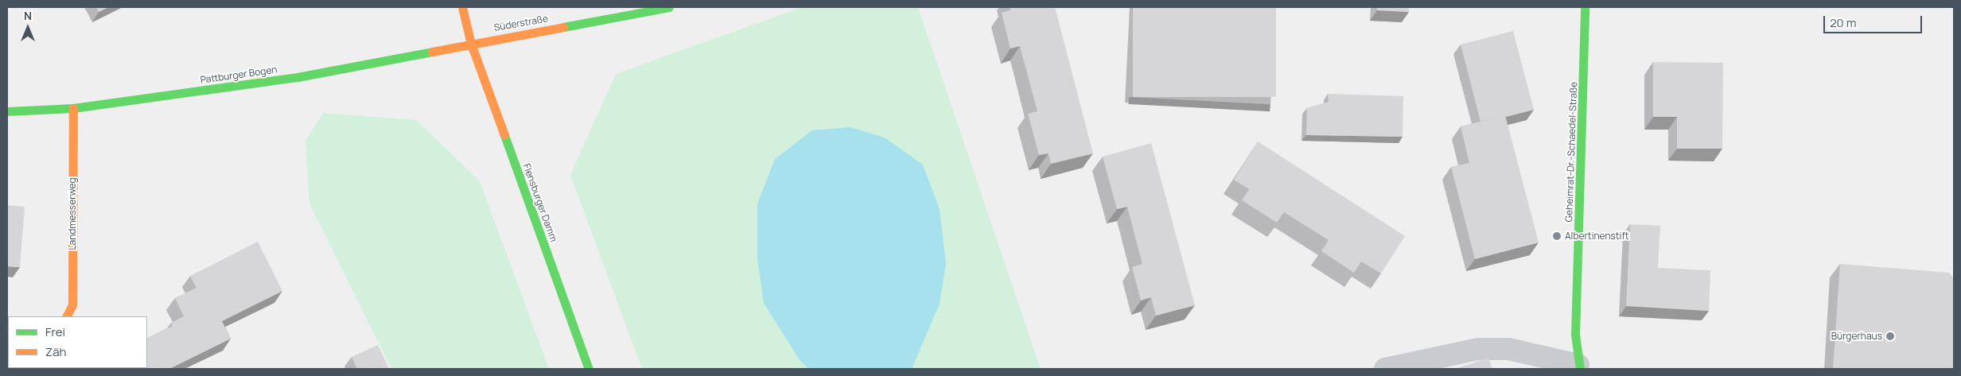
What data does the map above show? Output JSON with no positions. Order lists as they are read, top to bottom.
{
  "streets": {
    "street": [
      "Süderstraße",
      "Pattburger Bogen",
      "Geheimrat-Dr.-Schaedel-Straße",
      "Flensburger Damm",
      "Landmesserweg"
    ]
  },
  "crossings": [
    ["Süderstraße", "Pattburger Bogen"],
    ["Süderstraße", "Flensburger Damm"],
    ["Pattburger Bogen", "Flensburger Damm"],
    ["Pattburger Bogen", "Landmesserweg"]
  ],
  "places": ["Albertinenstift", "Bürgerhaus"],
  "legend": ["Frei", "Zäh"],
  "scale_bar": "20 m",
  "north": "top"
}
